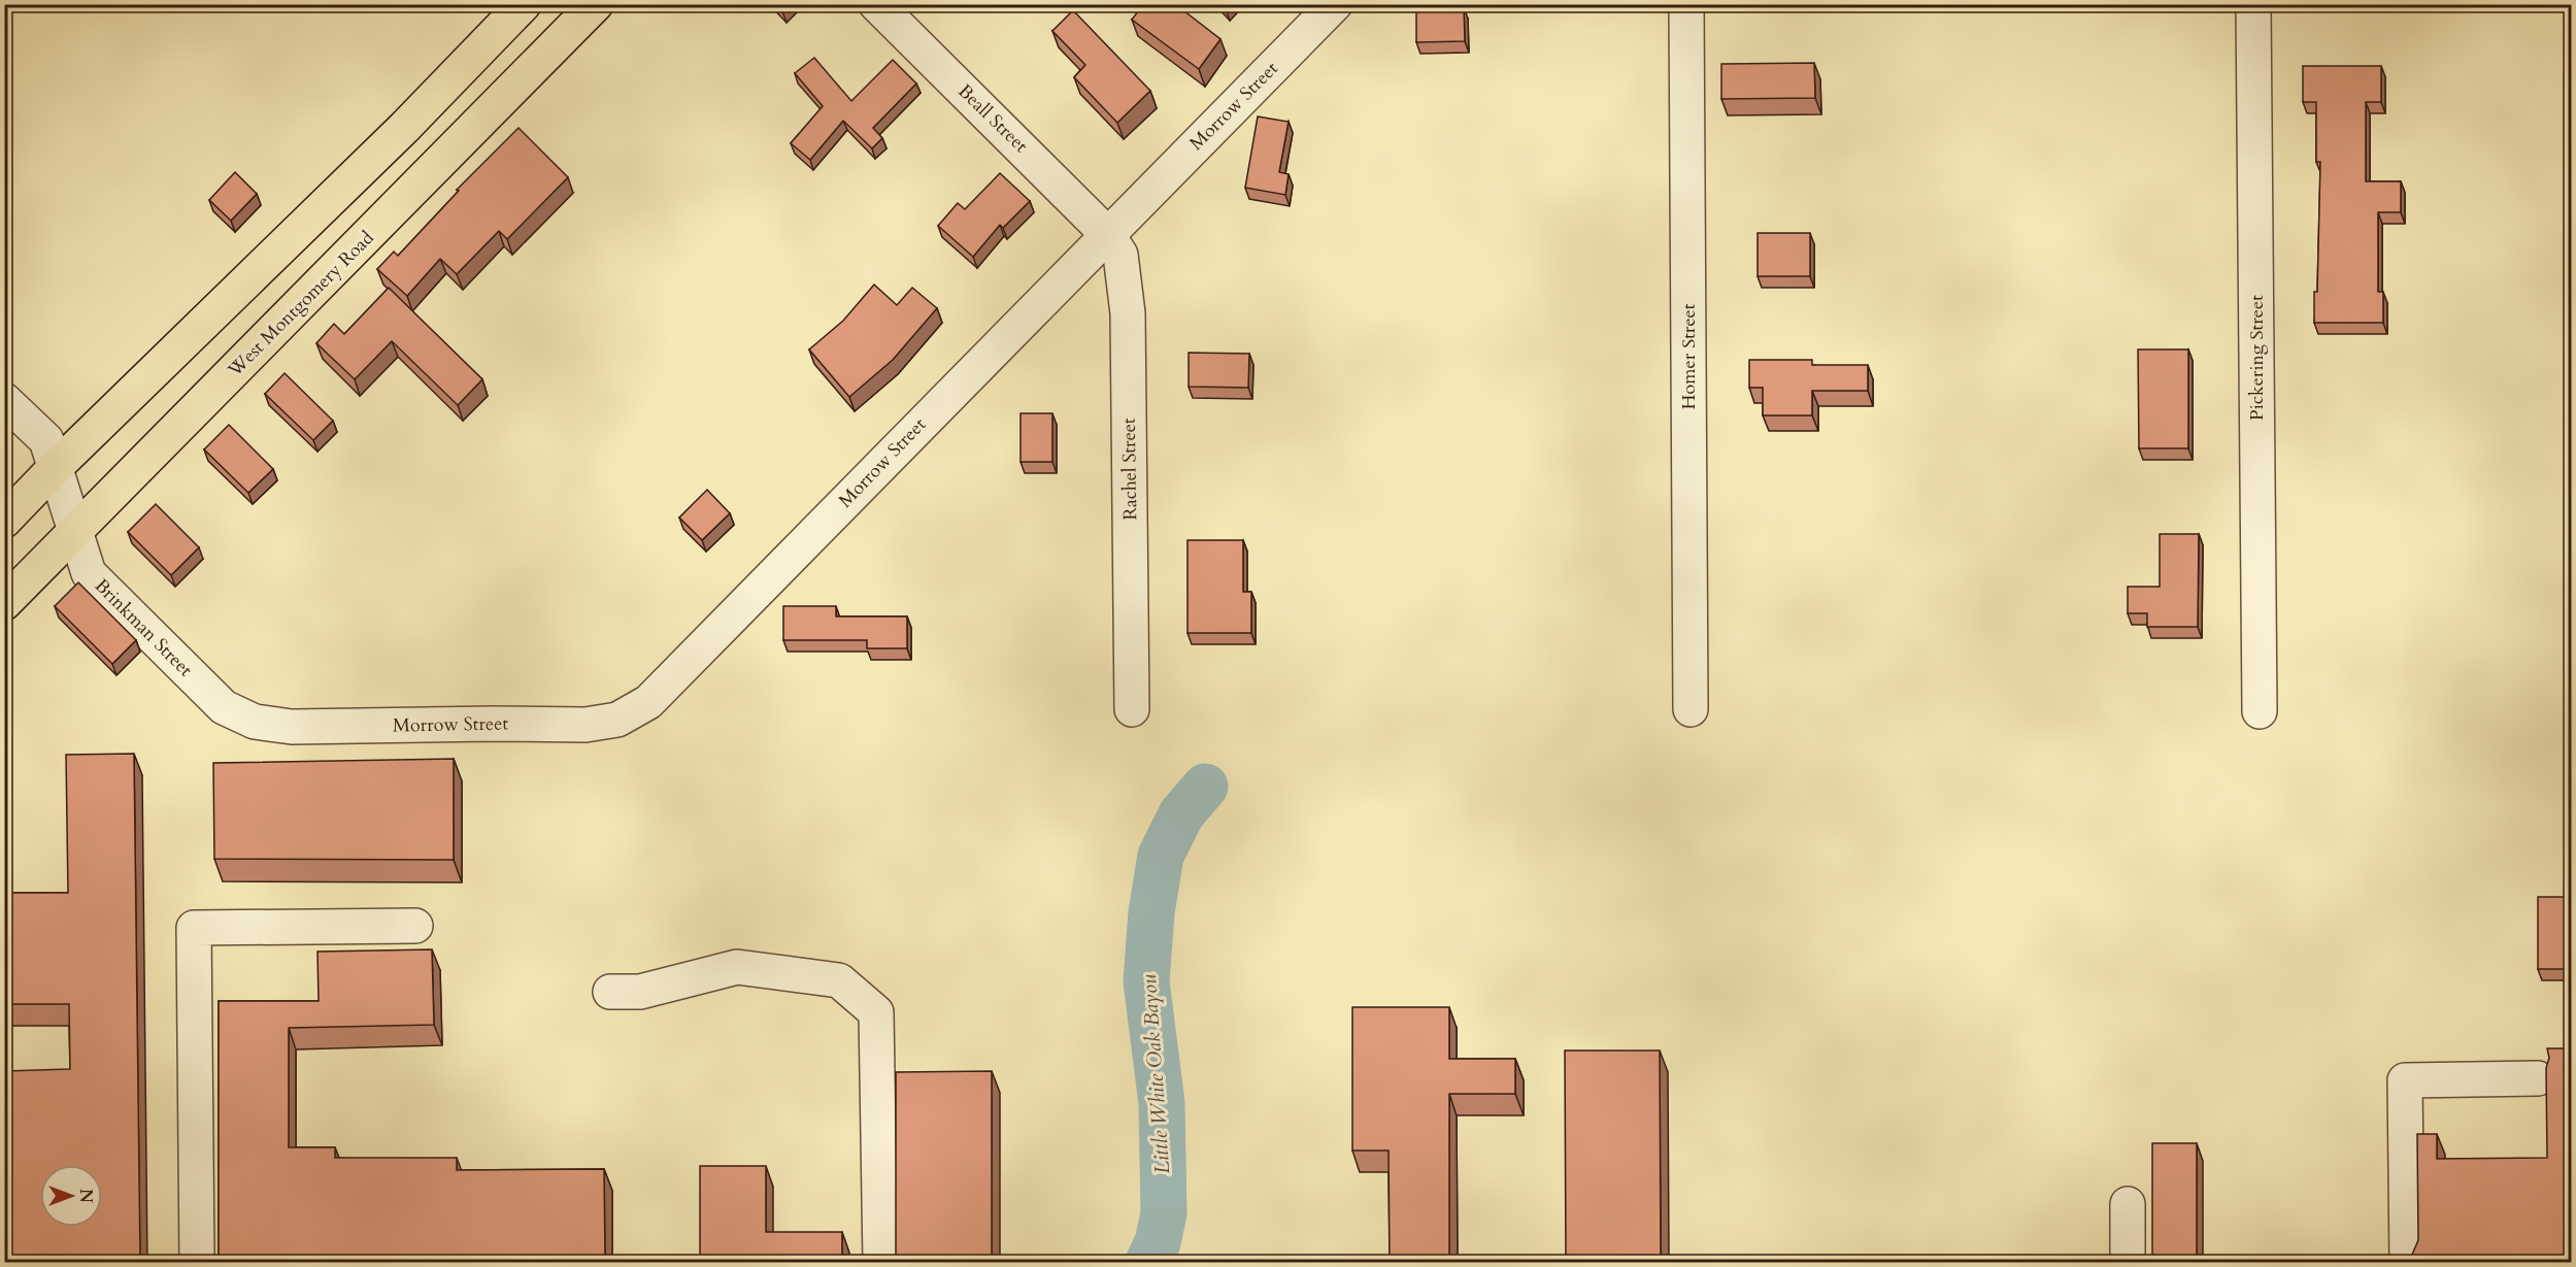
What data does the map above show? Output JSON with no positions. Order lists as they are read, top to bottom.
{
  "streets": {
    "main road": ["West Montgomery Road"],
    "street": [
      "Morrow Street",
      "Beall Street",
      "Homer Street",
      "Pickering Street",
      "Rachel Street",
      "Brinkman Street"
    ]
  },
  "crossings": [
    ["Morrow Street", "Beall Street"],
    ["Morrow Street", "Rachel Street"],
    ["Morrow Street", "Brinkman Street"],
    ["Beall Street", "Rachel Street"],
    ["West Montgomery Road", "Brinkman Street"]
  ],
  "water": ["Little White Oak Bayou"],
  "north": "right"
}
